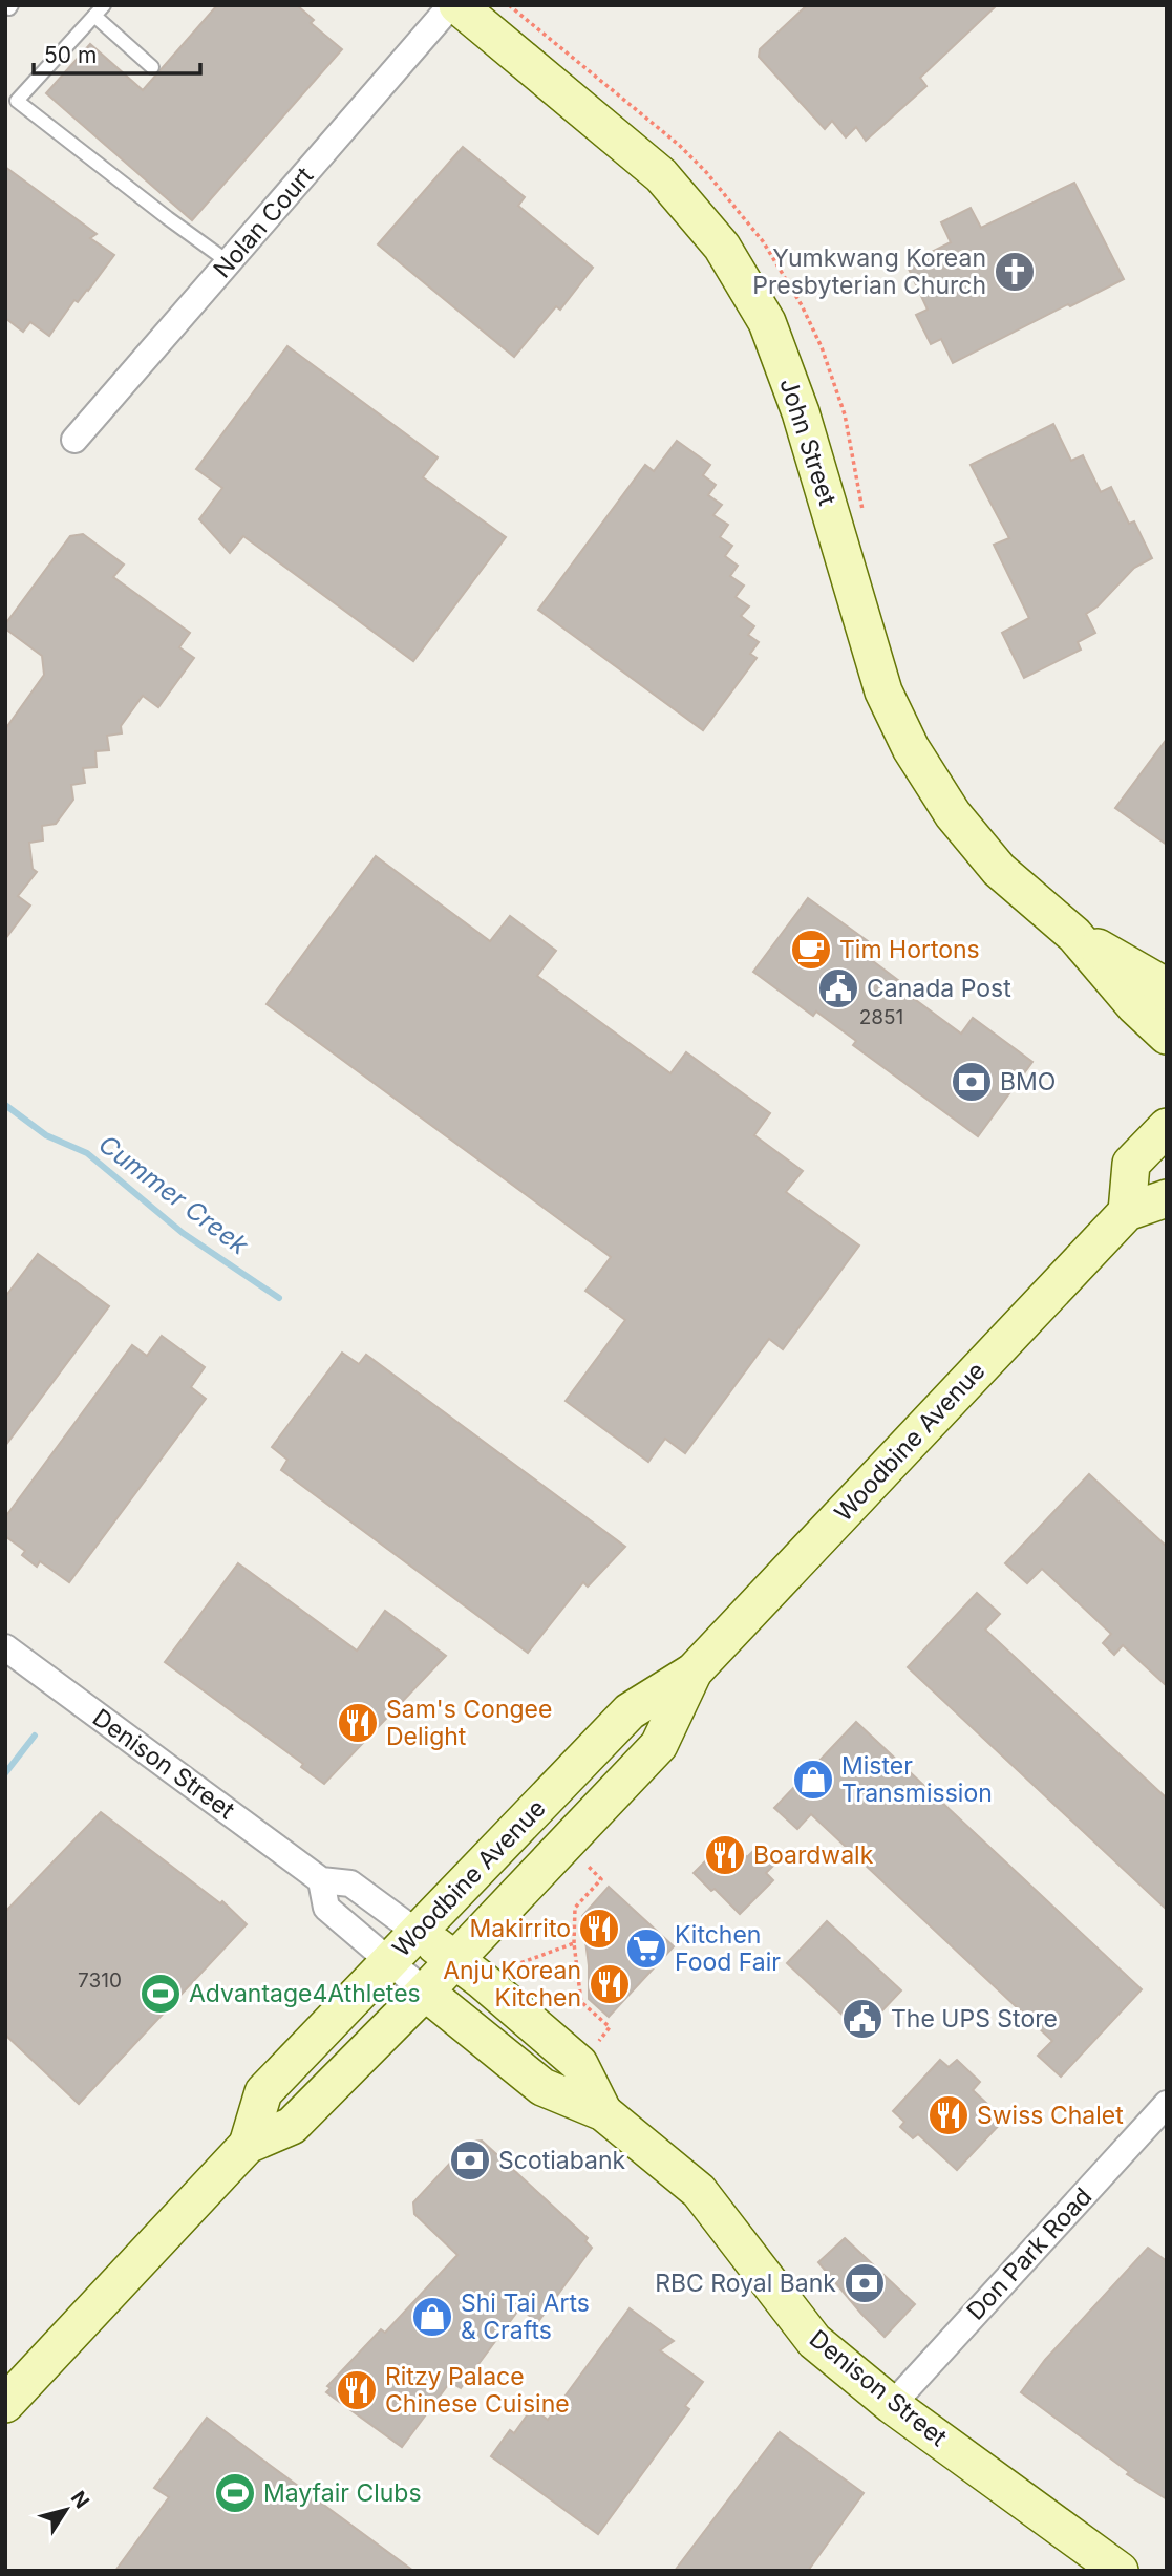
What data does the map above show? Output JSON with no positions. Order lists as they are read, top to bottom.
{
  "streets": {
    "main road": ["John Street", "Woodbine Avenue", "Denison Street"],
    "street": ["Nolan Court", "Don Park Road"]
  },
  "crossings": [
    ["Woodbine Avenue", "Denison Street"],
    ["Denison Street", "Don Park Road"]
  ],
  "water": ["Cummer Creek"],
  "places": {
    "church": ["Yumkwang Korean Presbyterian Church"],
    "cafe": ["Tim Hortons"],
    "public building": ["Canada Post", "The UPS Store"],
    "bank": ["BMO", "Scotiabank", "RBC Royal Bank"],
    "restaurant": [
      "Sam's Congee Delight",
      "Boardwalk",
      "Makirrito",
      "Anju Korean Kitchen",
      "Swiss Chalet",
      "Ritzy Palace Chinese Cuisine"
    ],
    "shop": ["Mister Transmission", "Shi Tai Arts & Crafts"],
    "supermarket": ["Kitchen Food Fair"],
    "sports": ["Advantage4Athletes", "Mayfair Clubs"]
  },
  "house_numbers": ["2851", "7310"],
  "scale_bar": "50 m",
  "north": "top right"
}
